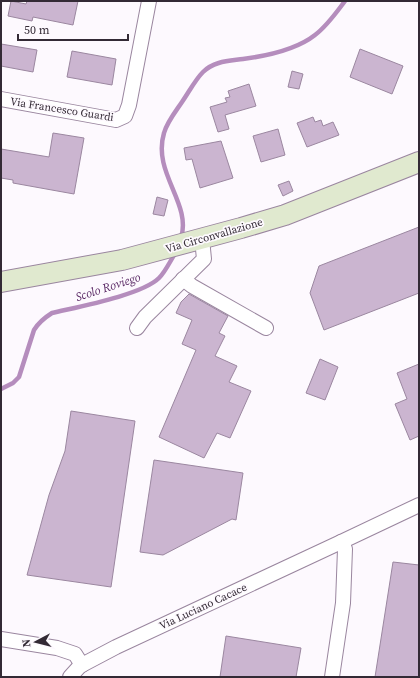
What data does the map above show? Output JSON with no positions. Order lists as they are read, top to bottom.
{
  "streets": {
    "main road": ["Via Circonvallazione"],
    "street": ["Via Francesco Guardi", "Via Luciano Cacace"]
  },
  "water": ["Scolo Roviego"],
  "scale_bar": "50 m",
  "north": "left"
}
